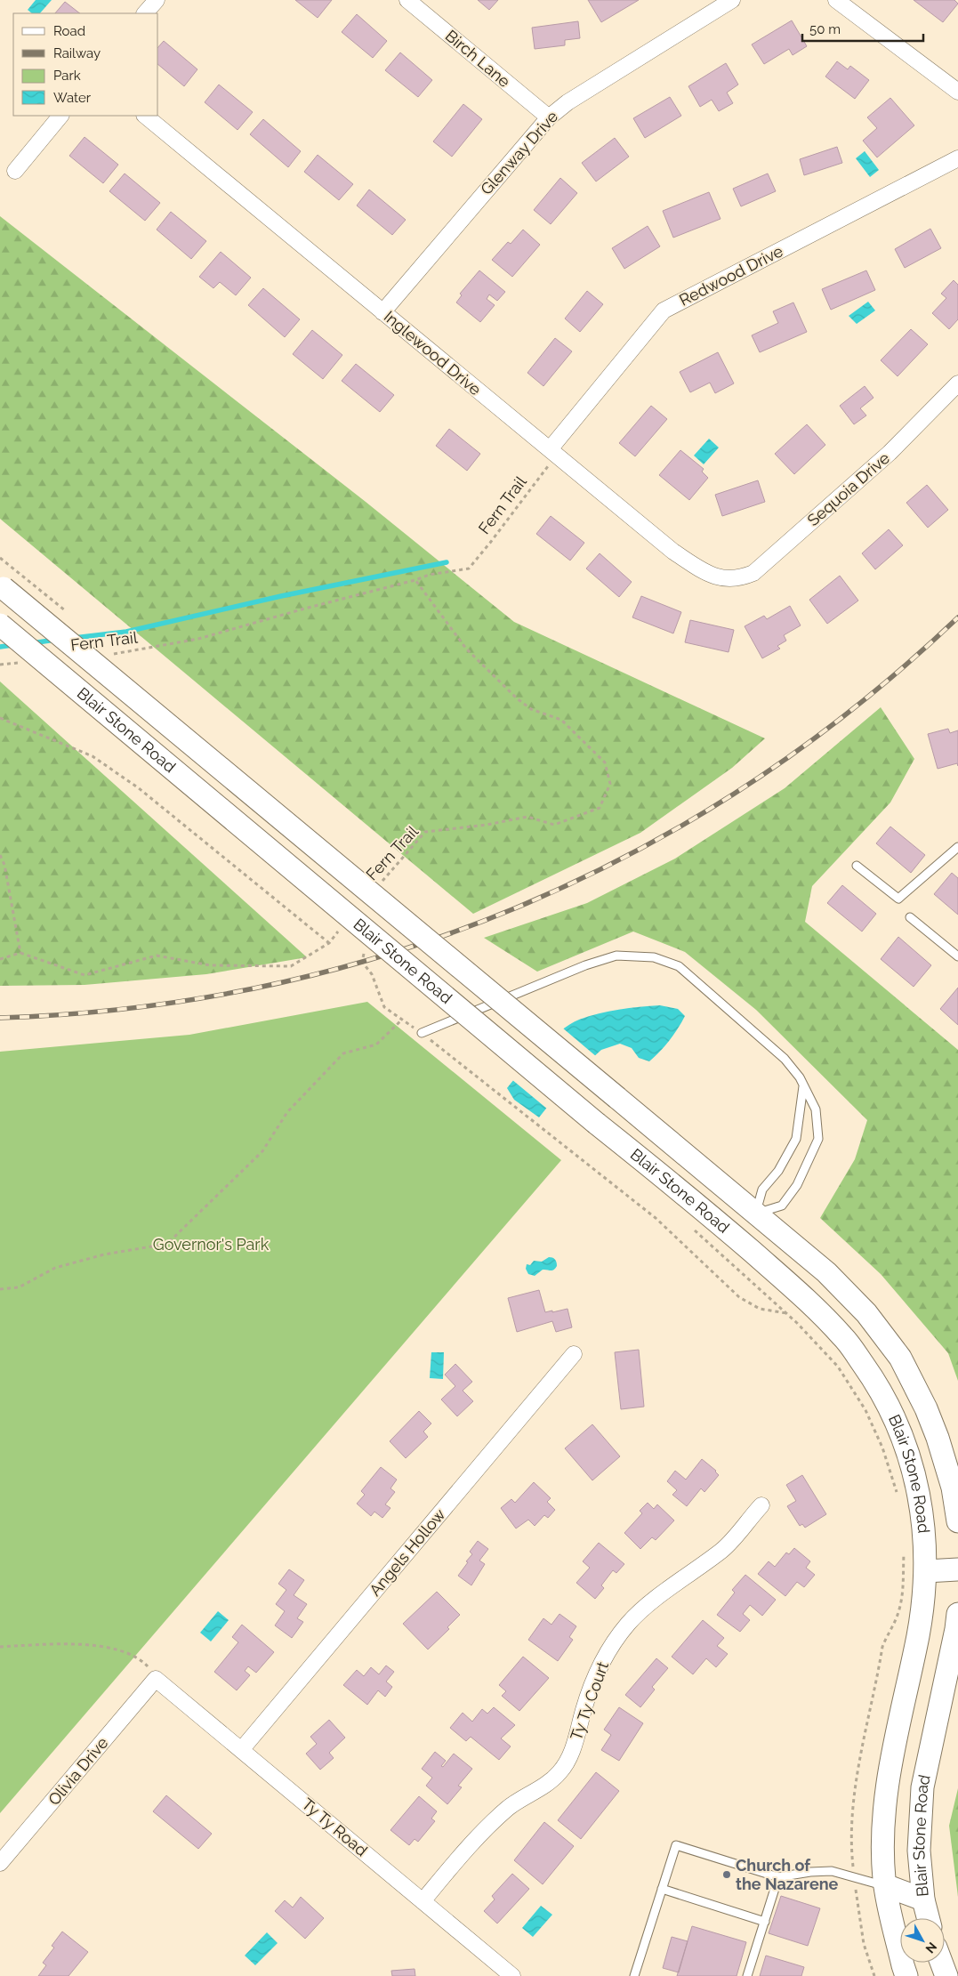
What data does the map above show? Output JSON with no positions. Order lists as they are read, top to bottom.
{
  "streets": {
    "main road": ["Blair Stone Road"],
    "street": [
      "Birch Lane",
      "Glenway Drive",
      "Redwood Drive",
      "Inglewood Drive",
      "Sequoia Drive",
      "Angels Hollow",
      "Ty Ty Court",
      "Olivia Drive",
      "Ty Ty Road"
    ],
    "path": ["Fern Trail"]
  },
  "crossings": [
    ["Birch Lane", "Glenway Drive"],
    ["Glenway Drive", "Inglewood Drive"],
    ["Redwood Drive", "Inglewood Drive"],
    ["Redwood Drive", "Fern Trail"],
    ["Inglewood Drive", "Sequoia Drive"],
    ["Inglewood Drive", "Fern Trail"],
    ["Angels Hollow", "Ty Ty Road"],
    ["Ty Ty Court", "Ty Ty Road"],
    ["Olivia Drive", "Ty Ty Road"]
  ],
  "parks": ["Governor's Park"],
  "places": ["Church of the Nazarene"],
  "legend": [
    "Road",
    "Railway",
    "Park",
    "Water"
  ],
  "scale_bar": "50 m",
  "north": "bottom right"
}
